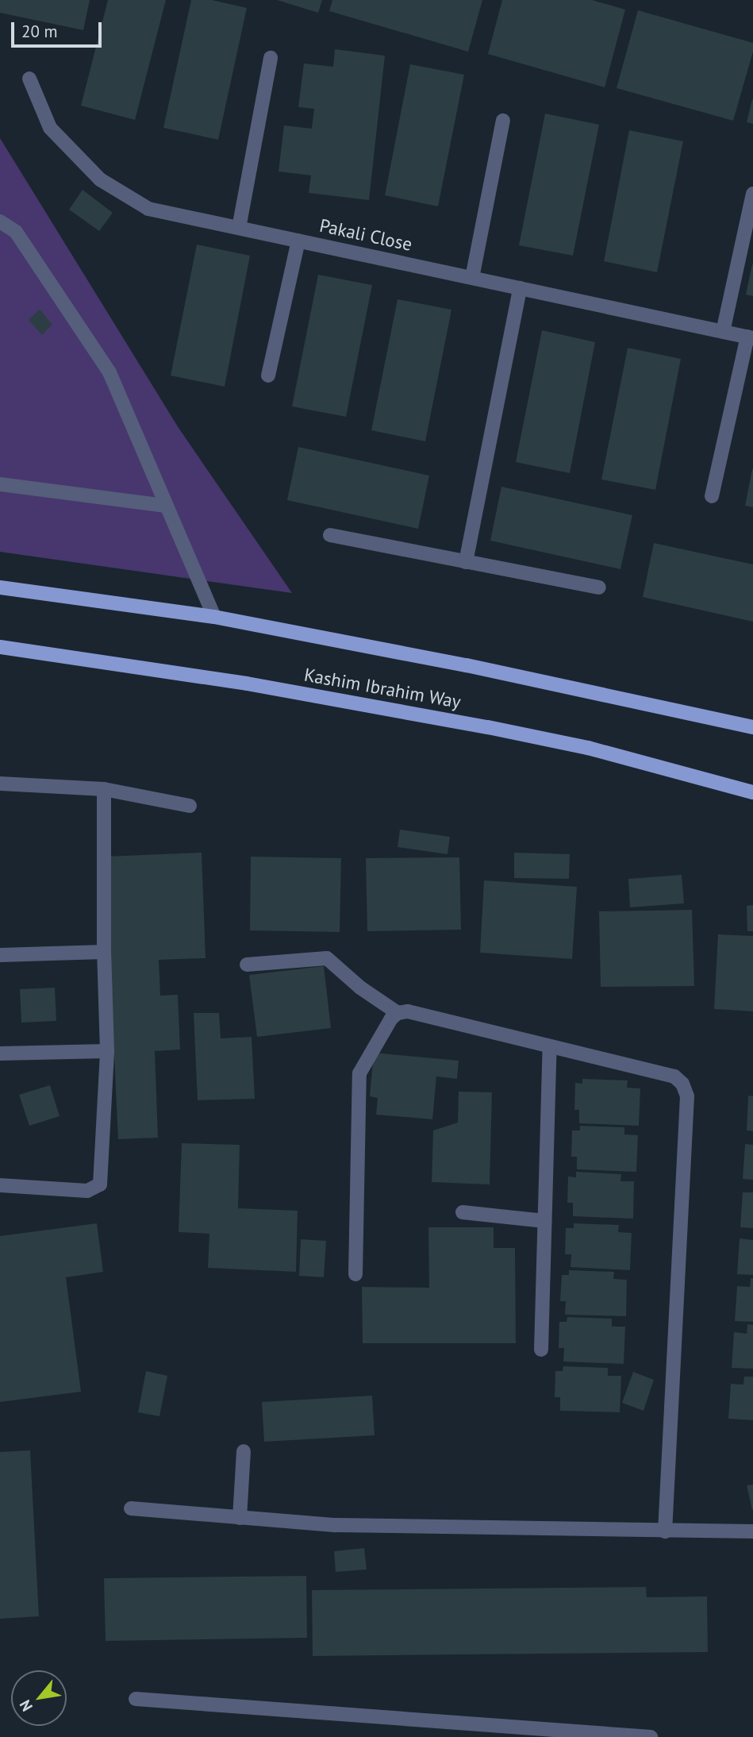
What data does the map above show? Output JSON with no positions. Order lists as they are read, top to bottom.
{
  "streets": {
    "main road": ["Kashim Ibrahim Way"],
    "street": ["Pakali Close"]
  },
  "scale_bar": "20 m",
  "north": "bottom left"
}
